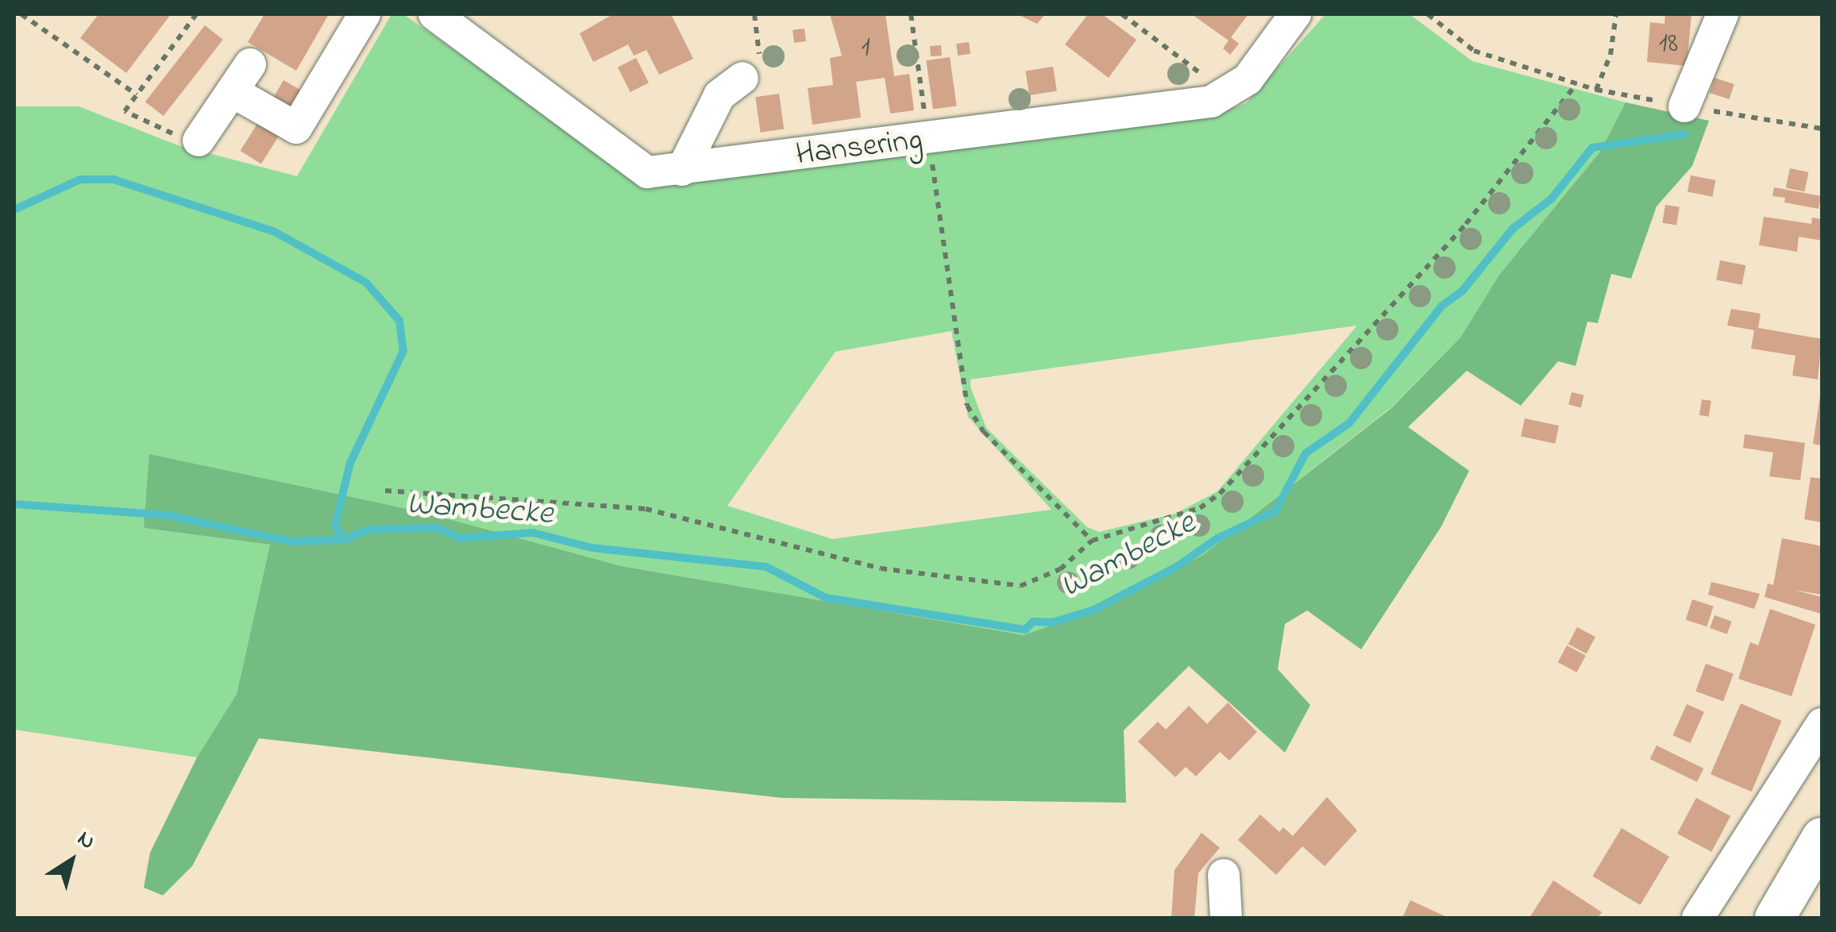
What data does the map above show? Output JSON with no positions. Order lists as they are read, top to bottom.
{
  "streets": {
    "street": ["Hansering"]
  },
  "water": ["Wambecke"],
  "house_numbers": ["18", "1"],
  "north": "top right"
}
